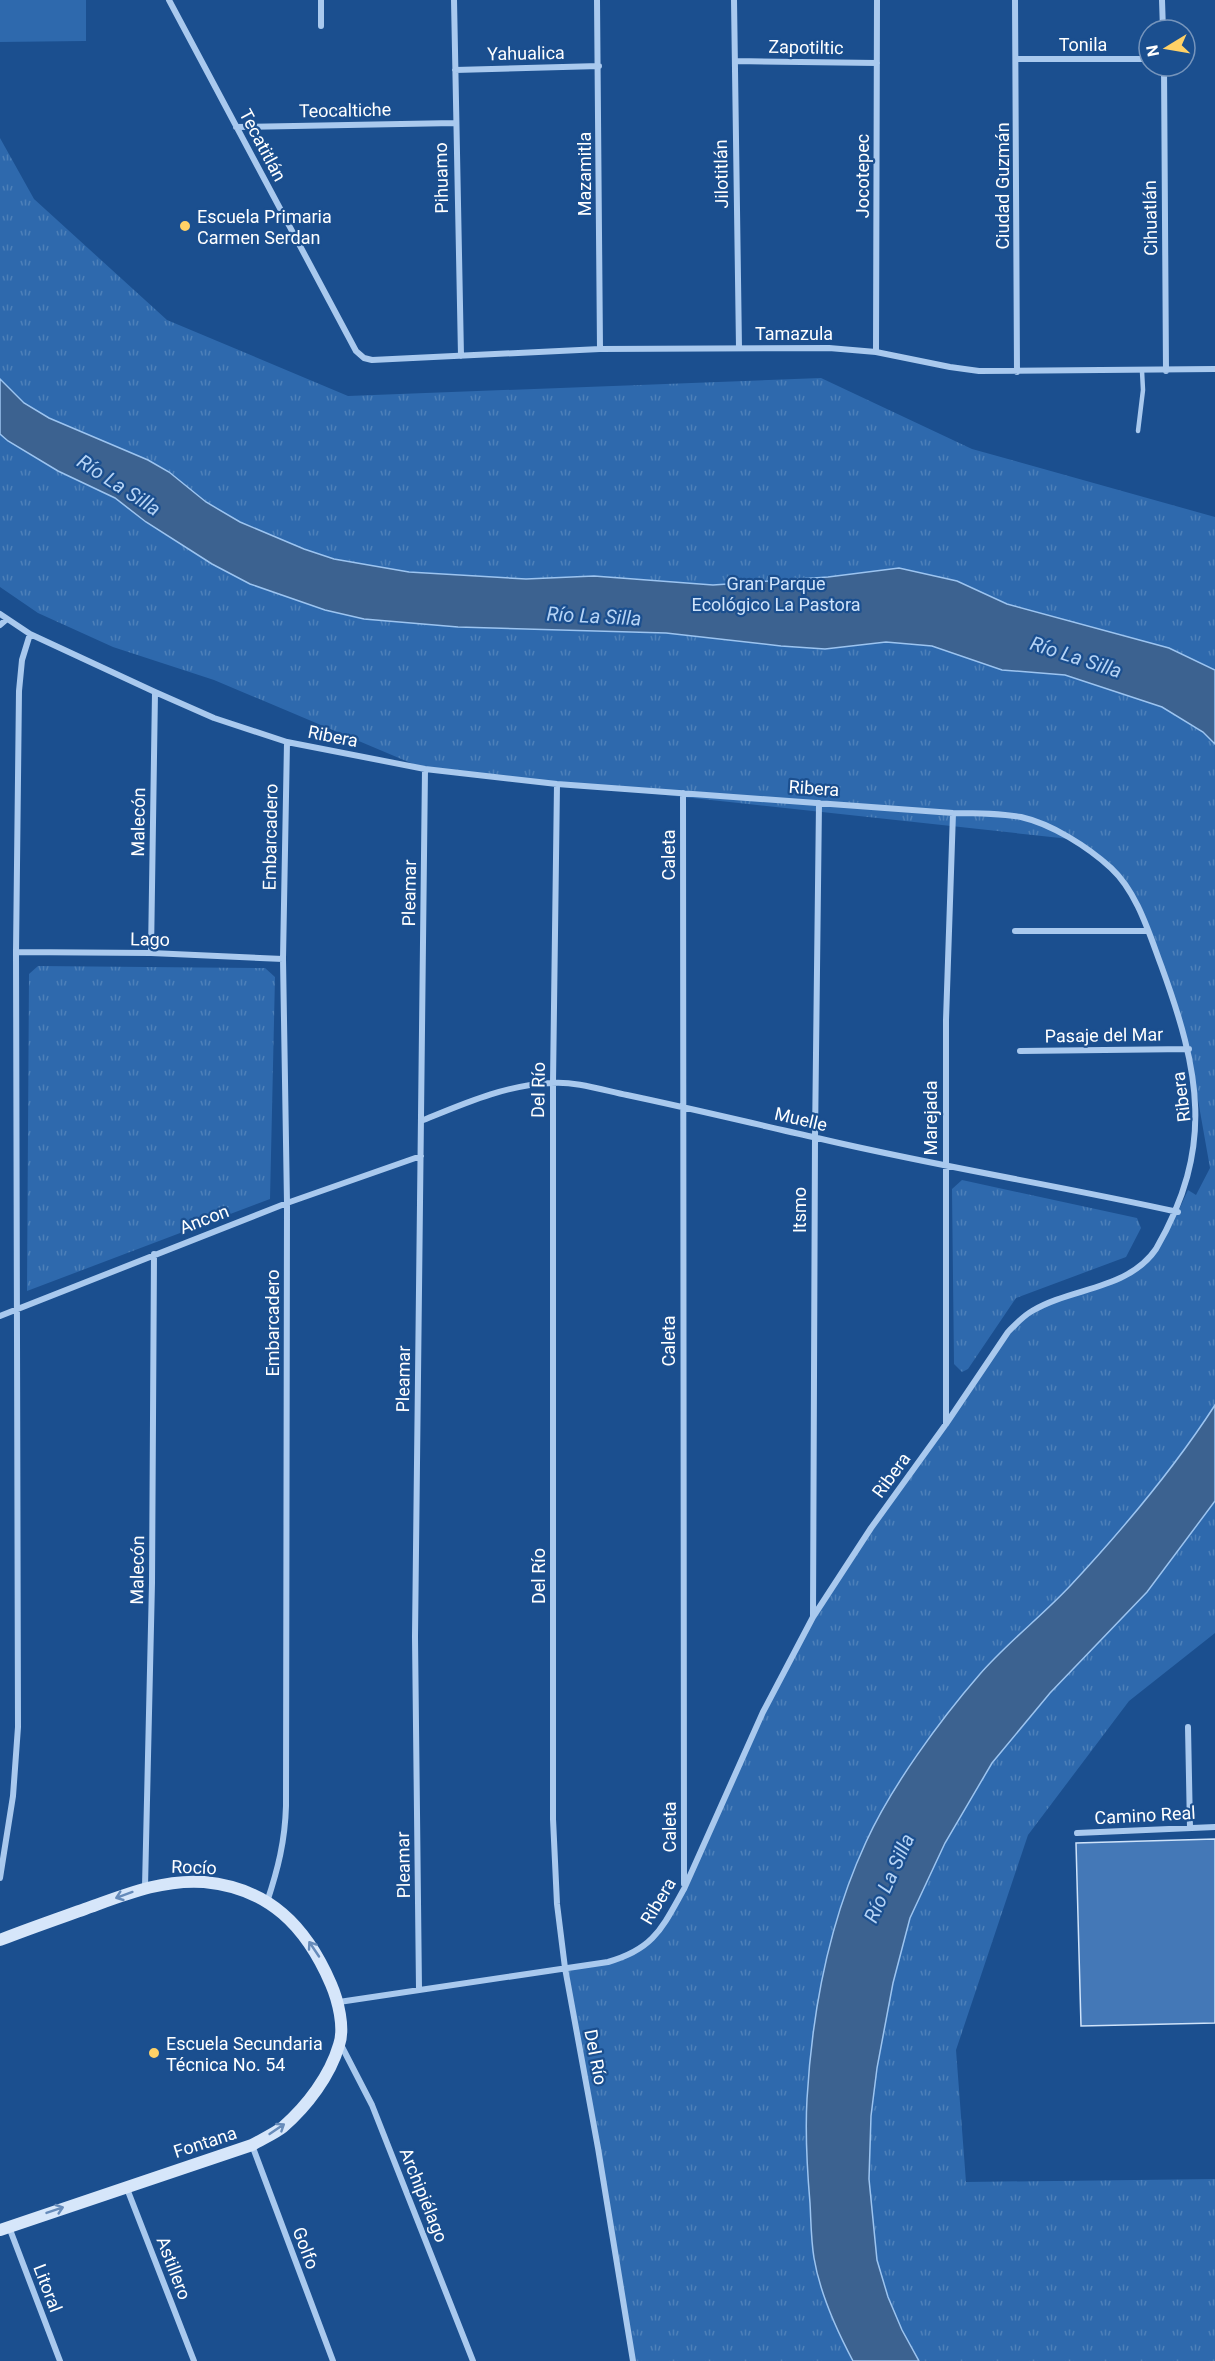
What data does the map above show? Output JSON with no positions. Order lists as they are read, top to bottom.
{
  "streets": {
    "street": [
      "Tonila",
      "Zapotiltic",
      "Yahualica",
      "Teocaltiche",
      "Tecatitlán",
      "Mazamitla",
      "Jilotitlán",
      "Jocotepec",
      "Pihuamo",
      "Ciudad Guzmán",
      "Cihuatlán",
      "Tamazula",
      "Ribera",
      "Malecón",
      "Embarcadero",
      "Caleta",
      "Pleamar",
      "Lago",
      "Pasaje del Mar",
      "Del Río",
      "Marejada",
      "Muelle",
      "Itsmo",
      "Ancon",
      "Camino Real",
      "Rocío",
      "Fontana",
      "Archipiélago",
      "Golfo",
      "Astillero",
      "Litoral"
    ]
  },
  "crossings": [
    ["Tonila", "Ciudad Guzmán"],
    ["Zapotiltic", "Jilotitlán"],
    ["Zapotiltic", "Jocotepec"],
    ["Yahualica", "Mazamitla"],
    ["Yahualica", "Pihuamo"],
    ["Teocaltiche", "Tecatitlán"],
    ["Teocaltiche", "Pihuamo"],
    ["Tecatitlán", "Tamazula"],
    ["Mazamitla", "Tamazula"],
    ["Jilotitlán", "Tamazula"],
    ["Jocotepec", "Tamazula"],
    ["Pihuamo", "Tamazula"],
    ["Ciudad Guzmán", "Tamazula"],
    ["Cihuatlán", "Tamazula"],
    ["Ribera", "Malecón"],
    ["Ribera", "Embarcadero"],
    ["Ribera", "Caleta"],
    ["Ribera", "Pleamar"],
    ["Ribera", "Pasaje del Mar"],
    ["Ribera", "Del Río"],
    ["Ribera", "Marejada"],
    ["Ribera", "Muelle"],
    ["Ribera", "Itsmo"],
    ["Ribera", "Rocío"],
    ["Ribera", "Fontana"],
    ["Malecón", "Lago"],
    ["Malecón", "Ancon"],
    ["Malecón", "Rocío"],
    ["Embarcadero", "Lago"],
    ["Embarcadero", "Ancon"],
    ["Embarcadero", "Rocío"],
    ["Caleta", "Muelle"],
    ["Pleamar", "Muelle"],
    ["Pleamar", "Ancon"],
    ["Del Río", "Muelle"],
    ["Marejada", "Muelle"],
    ["Muelle", "Itsmo"],
    ["Rocío", "Fontana"],
    ["Fontana", "Archipiélago"],
    ["Fontana", "Golfo"],
    ["Fontana", "Astillero"],
    ["Fontana", "Litoral"]
  ],
  "one_way": ["Fontana"],
  "water": ["Río La Silla"],
  "parks": ["Gran Parque Ecológico La Pastora"],
  "places": ["Escuela Primaria Carmen Serdan", "Escuela Secundaria Técnica No. 54"],
  "north": "left"
}
